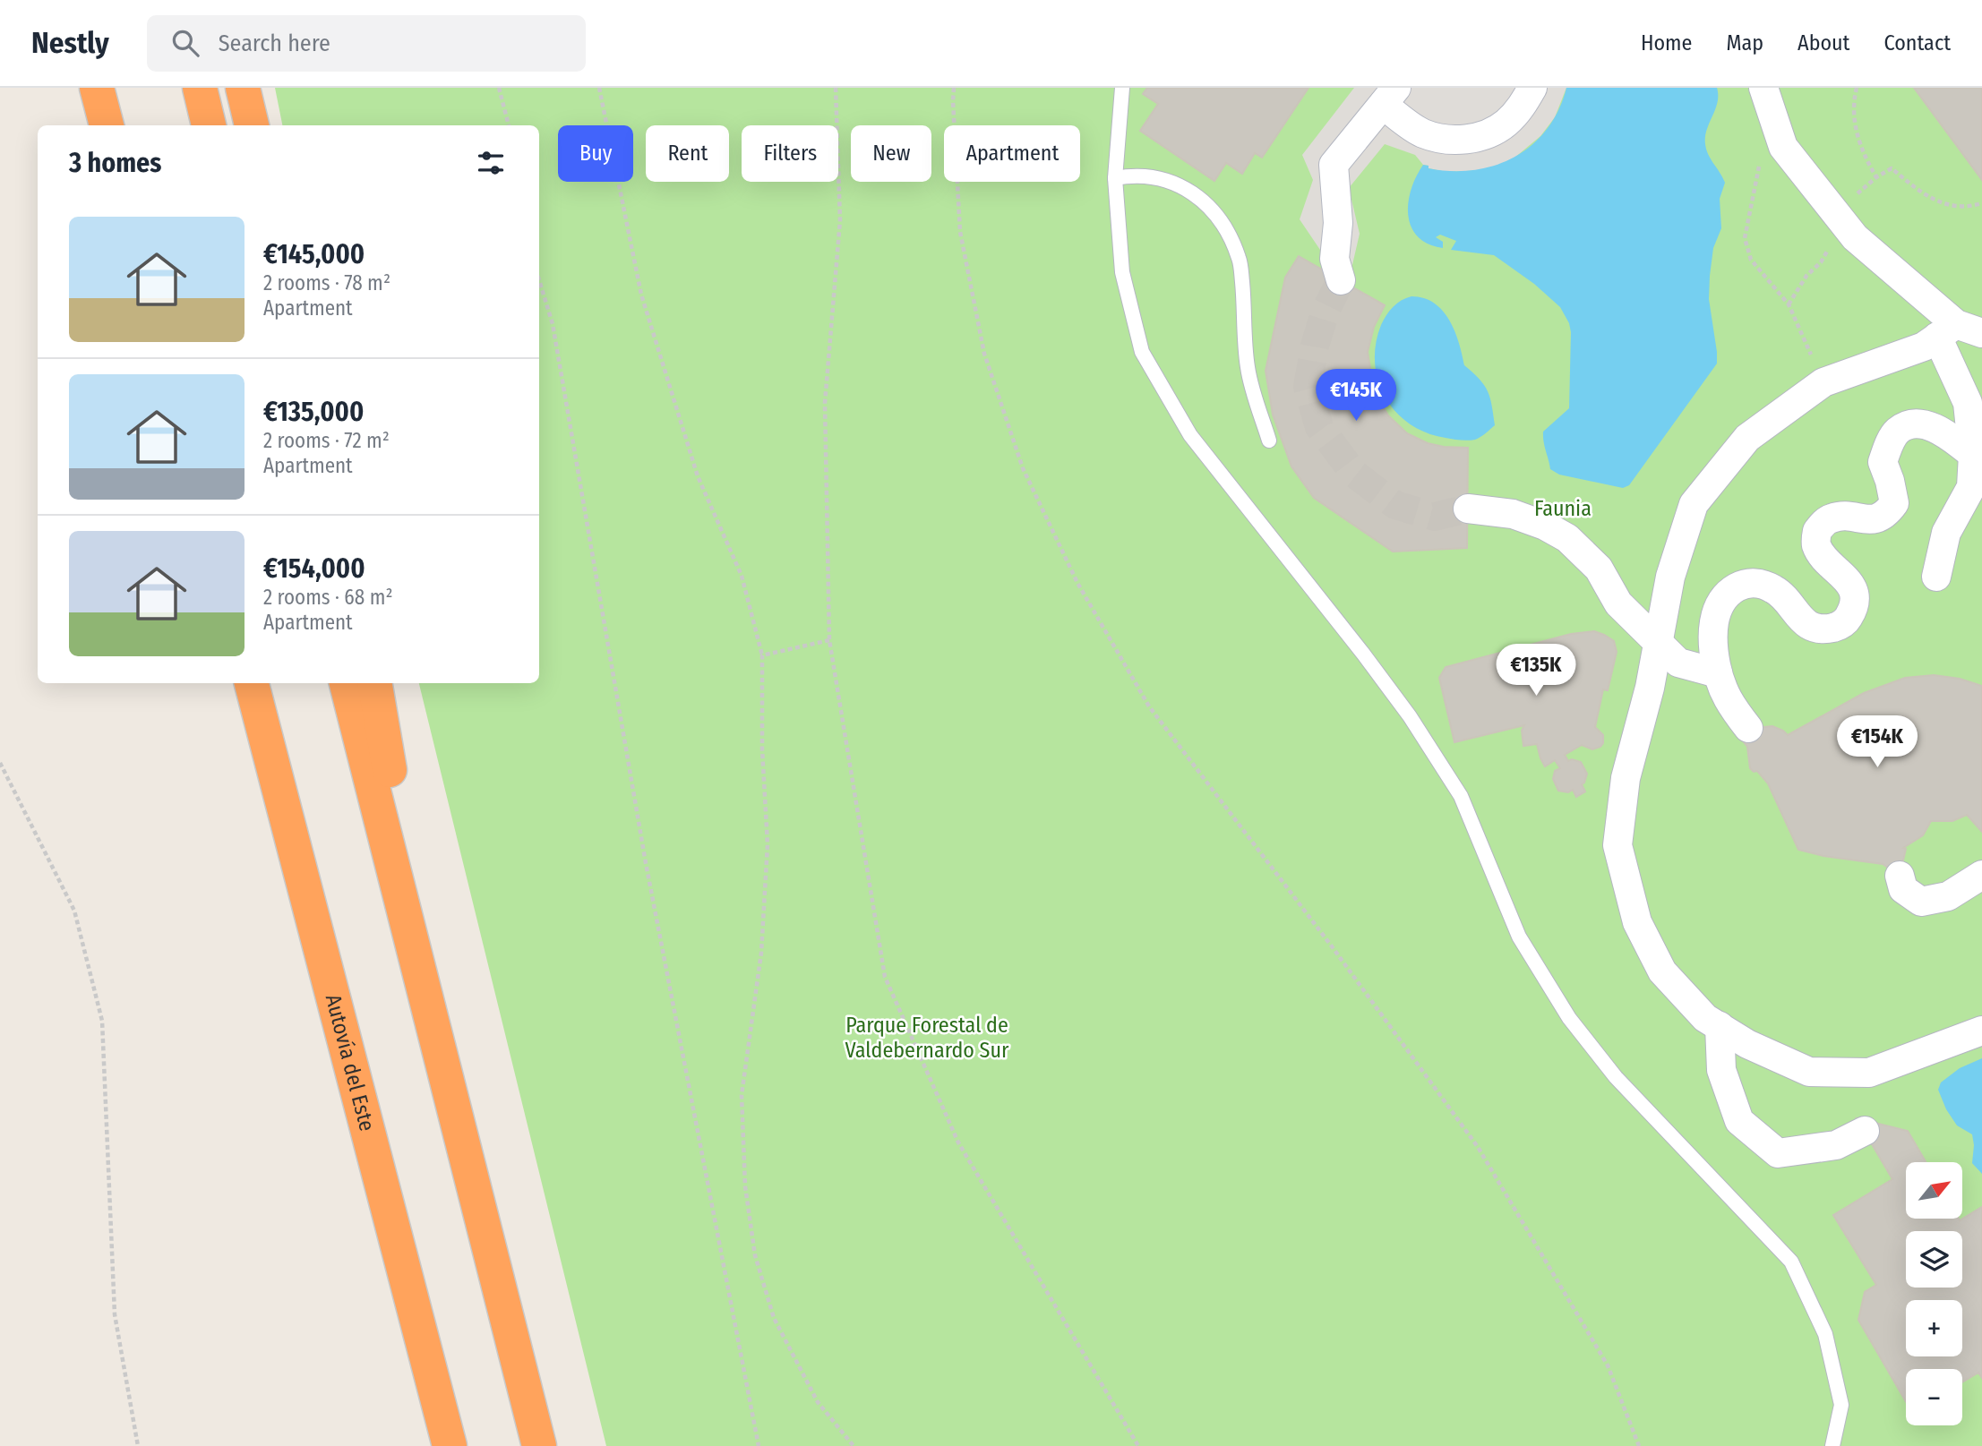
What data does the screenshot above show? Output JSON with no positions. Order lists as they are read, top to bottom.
{
  "streets": {
    "highway": ["Autovía del Este"]
  },
  "parks": ["Faunia", "Parque Forestal de Valdebernardo Sur"],
  "north": "top right",
  "page": {
    "header": "Nestly",
    "search": "Search here",
    "nav": [
      "Home",
      "Map",
      "About",
      "Contact"
    ],
    "chip": [
      "Buy",
      "Rent",
      "Filters",
      "New",
      "Apartment"
    ],
    "heading": "3 homes",
    "list": [
      {
        "name": "€145,000",
        "note": "2 rooms · 78 m² · Apartment"
      },
      {
        "name": "€135,000",
        "note": "2 rooms · 72 m² · Apartment"
      },
      {
        "name": "€154,000",
        "note": "2 rooms · 68 m² · Apartment"
      }
    ],
    "price": ["€145K", "€135K", "€154K"],
    "map_buttons": ["+", "−"]
  }
}
